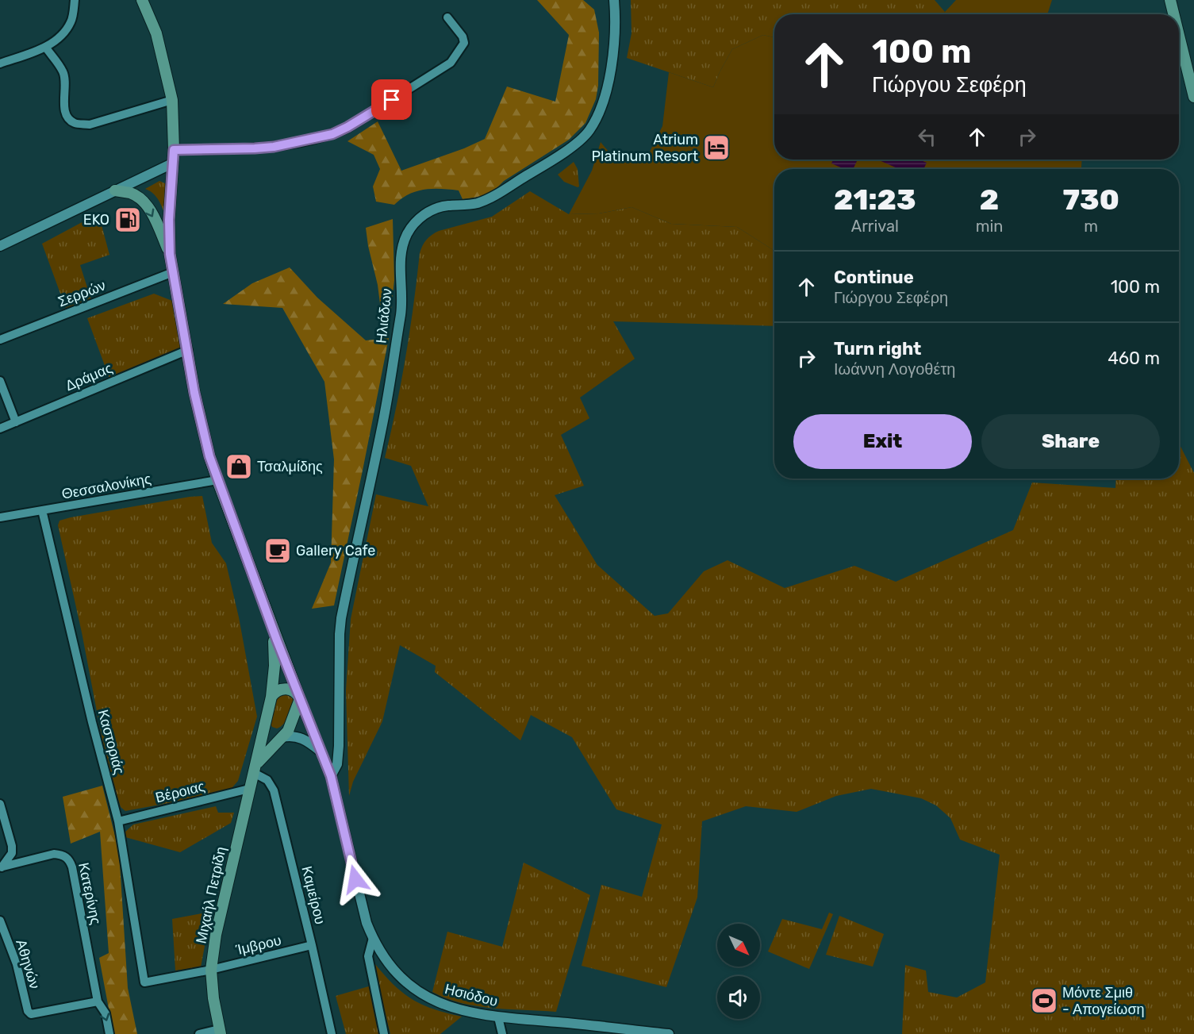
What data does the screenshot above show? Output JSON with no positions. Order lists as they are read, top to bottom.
{
  "streets": {
    "main road": ["Μιχαήλ Πετρίδη"],
    "street": [
      "Σερρών",
      "Ηλιάδων",
      "Δράμας",
      "Θεσσαλονίκης",
      "Καστοριάς",
      "Βέροιας",
      "Κατερίνης",
      "Καμείρου",
      "Ίμβρου",
      "Αθηνών",
      "Ησιόδου"
    ]
  },
  "crossings": [
    ["Ηλιάδων", "Ησιόδου"],
    ["Θεσσαλονίκης", "Καστοριάς"],
    ["Καστοριάς", "Βέροιας"],
    ["Καστοριάς", "Ίμβρου"],
    ["Βέροιας", "Μιχαήλ Πετρίδη"],
    ["Κατερίνης", "Αθηνών"],
    ["Μιχαήλ Πετρίδη", "Καμείρου"],
    ["Μιχαήλ Πετρίδη", "Ίμβρου"],
    ["Καμείρου", "Ίμβρου"]
  ],
  "places": {
    "hotel": ["Atrium Platinum Resort"],
    "fuel station": ["EKO"],
    "shop": ["Τσαλμίδης"],
    "cafe": ["Gallery Cafe"],
    "sports": ["Μόντε Σμιθ - Απογείωση"]
  },
  "north": "bottom right",
  "page": {
    "turn": ["100 m", "Γιώργου Σεφέρη"],
    "eta": [
      "21:23",
      "Arrival",
      "2",
      "min",
      "730",
      "m"
    ],
    "list": [
      {
        "name": "Continue",
        "note": "Γιώργου Σεφέρη",
        "value": "100 m"
      },
      {
        "name": "Turn right",
        "note": "Ιωάννη Λογοθέτη",
        "value": "460 m"
      }
    ],
    "buttons": ["Exit", "Share"]
  }
}
